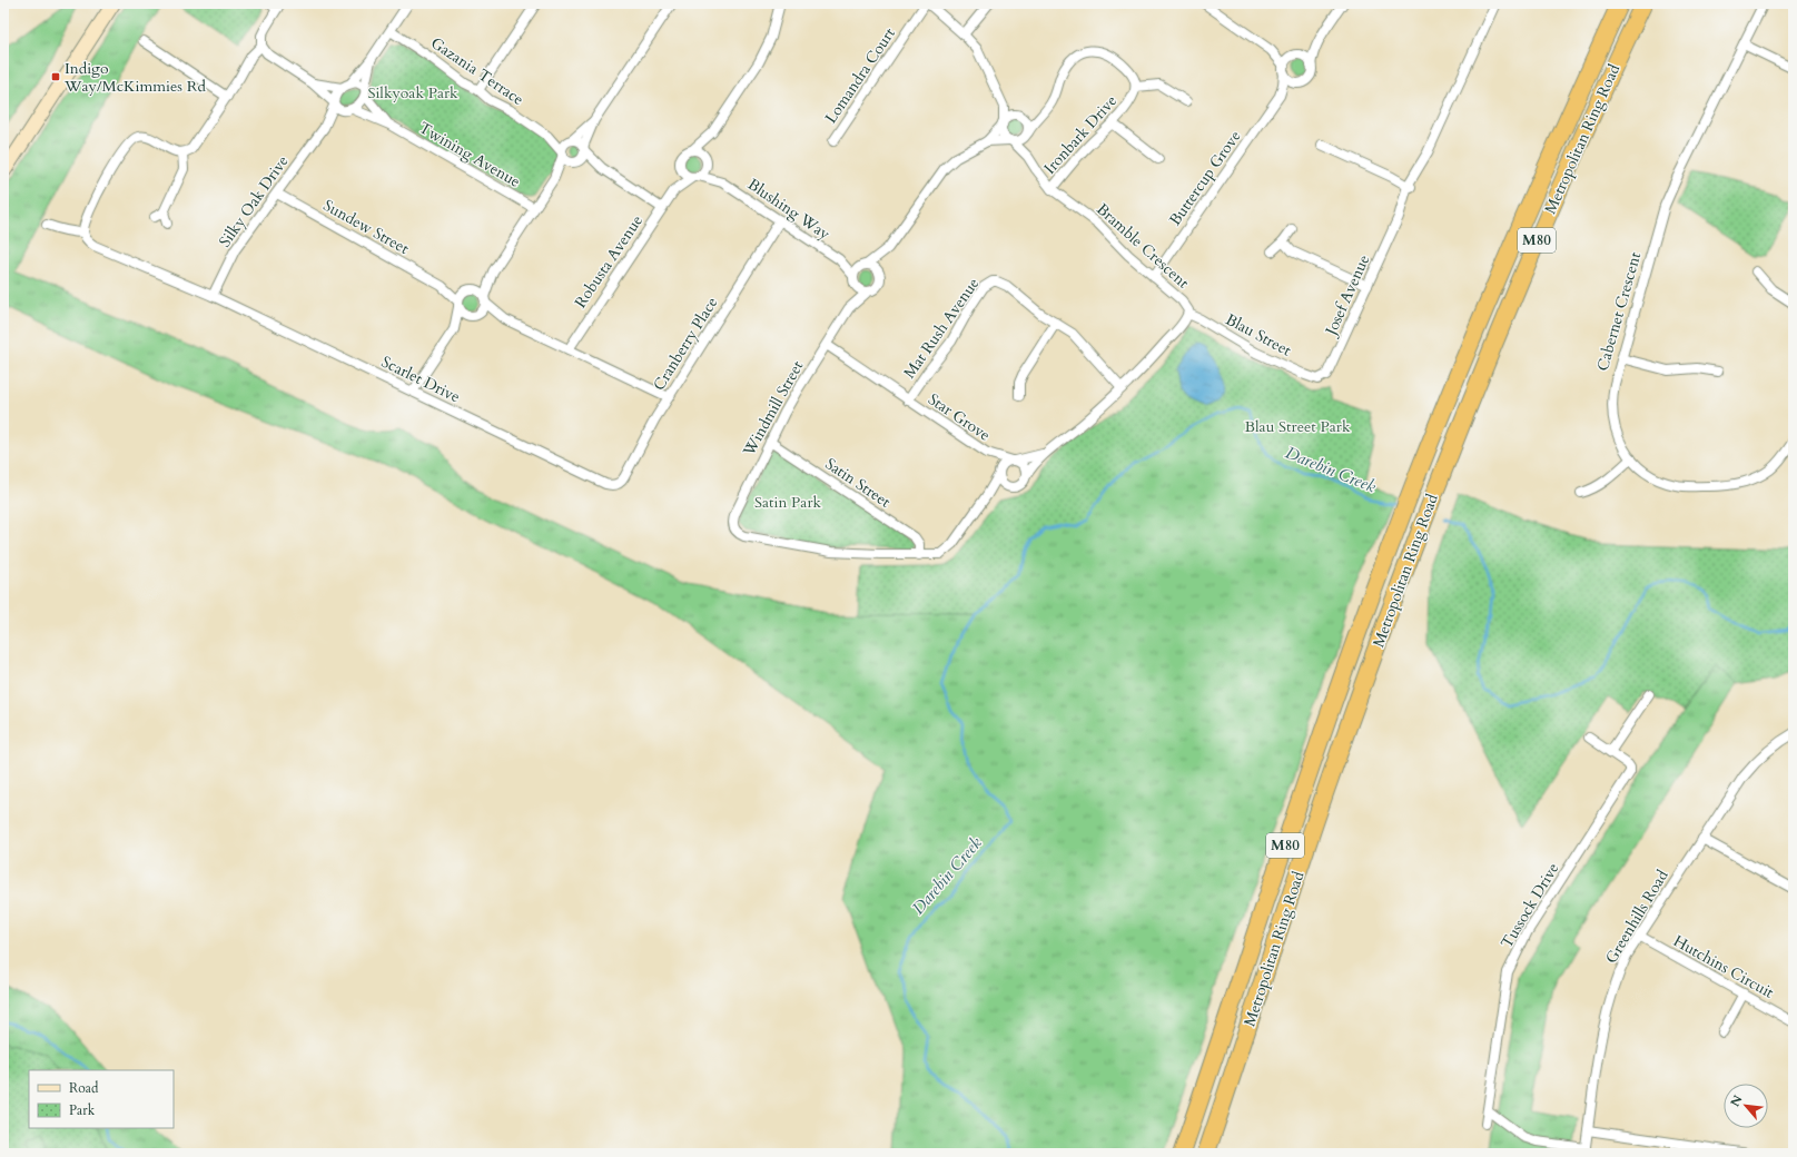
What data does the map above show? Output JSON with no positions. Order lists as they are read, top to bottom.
{
  "streets": {
    "highway": ["Metropolitan Ring Road", "M80"],
    "street": [
      "Gazania Terrace",
      "Lomandra Court",
      "Ironbark Drive",
      "Twining Avenue",
      "Buttercup Grove",
      "Silky Oak Drive",
      "Blushing Way",
      "Sundew Street",
      "Bramble Crescent",
      "Robusta Avenue",
      "Josef Avenue",
      "Cabernet Crescent",
      "Mat Rush Avenue",
      "Blau Street",
      "Cranberry Place",
      "Scarlet Drive",
      "Windmill Street",
      "Star Grove",
      "Satin Street",
      "Tussock Drive",
      "Greenhills Road",
      "Hutchins Circuit"
    ]
  },
  "crossings": [
    ["Ironbark Drive", "Bramble Crescent"],
    ["Twining Avenue", "Silky Oak Drive"],
    ["Buttercup Grove", "Bramble Crescent"],
    ["Silky Oak Drive", "Sundew Street"],
    ["Silky Oak Drive", "Scarlet Drive"],
    ["Blushing Way", "Robusta Avenue"],
    ["Blushing Way", "Cranberry Place"],
    ["Blushing Way", "Windmill Street"],
    ["Bramble Crescent", "Blau Street"],
    ["Josef Avenue", "Blau Street"],
    ["Mat Rush Avenue", "Star Grove"],
    ["Cranberry Place", "Scarlet Drive"],
    ["Windmill Street", "Star Grove"],
    ["Windmill Street", "Satin Street"],
    ["Greenhills Road", "Hutchins Circuit"]
  ],
  "water": ["Darebin Creek"],
  "parks": ["Silkyoak Park", "Blau Street Park", "Satin Park"],
  "places": {
    "transit": ["Indigo Way/McKimmies Rd"]
  },
  "legend": ["Road", "Park"],
  "north": "top left"
}
